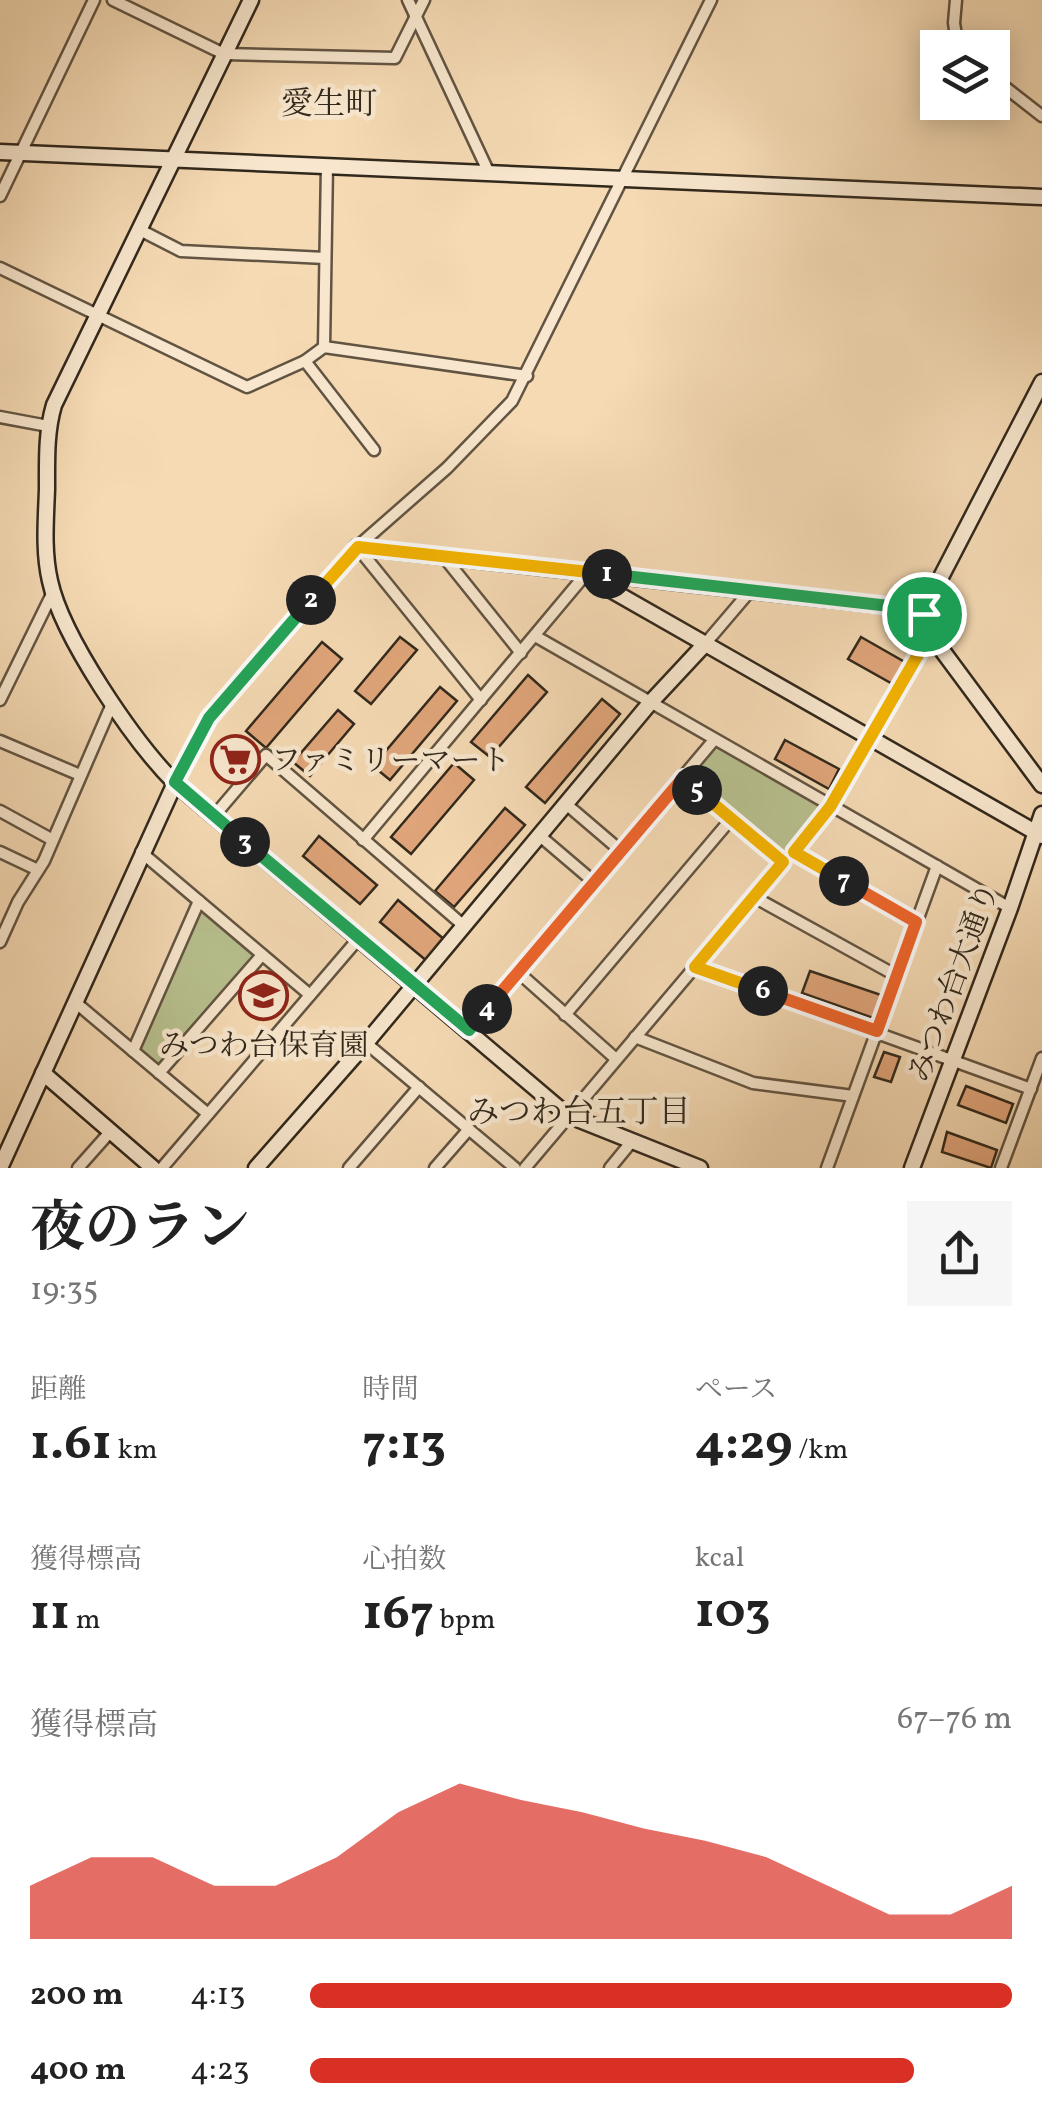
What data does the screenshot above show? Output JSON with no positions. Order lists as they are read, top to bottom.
{
  "streets": {
    "street": ["みつわ台大通り"]
  },
  "districts": ["愛生町", "みつわ台五丁目"],
  "places": {
    "supermarket": ["ファミリーマート"],
    "school or university": ["みつわ台保育園"]
  },
  "page": {
    "pins": [
      "1",
      "2",
      "5",
      "3",
      "7",
      "6",
      "4"
    ],
    "heading": ["夜のラン", "19:35"],
    "stats": [
      ["距離", "1.61 km"],
      ["時間", "7:13"],
      ["ペース", "4:29 /km"],
      ["獲得標高", "11 m"],
      ["心拍数", "167 bpm"],
      ["kcal", "103"]
    ],
    "chart": ["獲得標高", "67–76 m"],
    "list": [
      {
        "name": "200 m",
        "note": "4:13"
      },
      {
        "name": "400 m",
        "note": "4:23"
      }
    ]
  }
}
